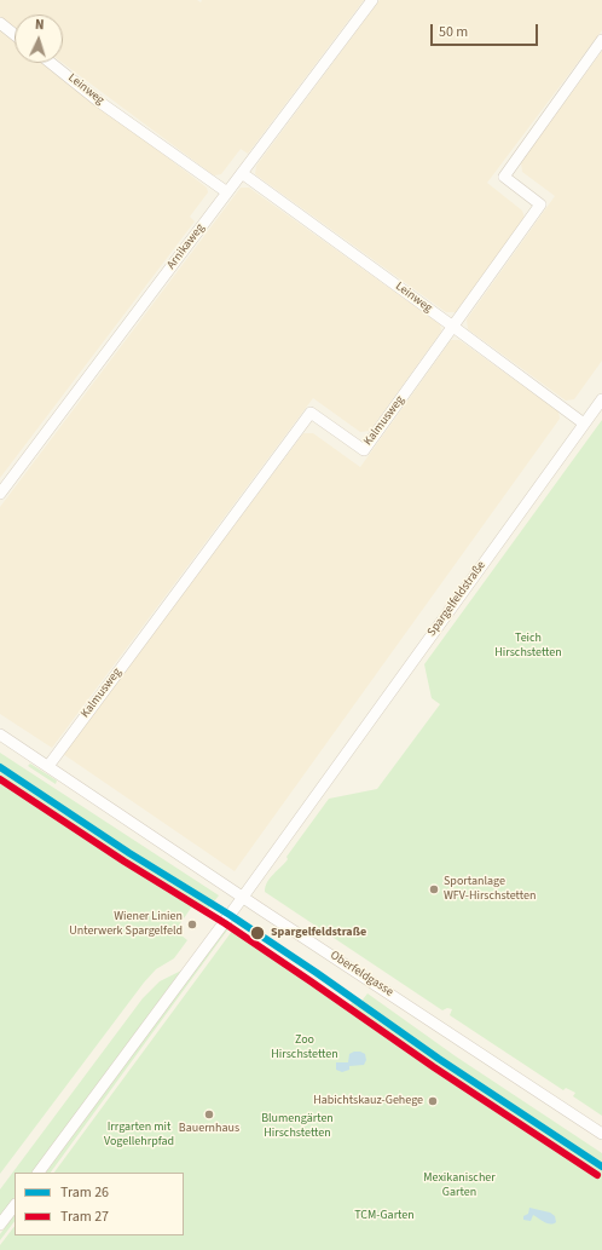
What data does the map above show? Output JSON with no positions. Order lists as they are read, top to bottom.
{
  "streets": {
    "street": [
      "Leinweg",
      "Arnikaweg",
      "Kalmusweg",
      "Spargelfeldstraße",
      "Oberfeldgasse"
    ]
  },
  "crossings": [
    ["Leinweg", "Arnikaweg"],
    ["Leinweg", "Kalmusweg"],
    ["Leinweg", "Spargelfeldstraße"],
    ["Kalmusweg", "Oberfeldgasse"],
    ["Spargelfeldstraße", "Oberfeldgasse"]
  ],
  "parks": [
    "Teich Hirschstetten",
    "Zoo Hirschstetten",
    "Blumengärten Hirschstetten",
    "Irrgarten mit Vogellehrpfad",
    "Mexikanischer Garten",
    "TCM-Garten"
  ],
  "places": [
    "Sportanlage WFV-Hirschstetten",
    "Wiener Linien Unterwerk Spargelfeld",
    "Spargelfeldstraße",
    "Habichtskauz-Gehege",
    "Bauernhaus"
  ],
  "lines": ["tram line 26", "tram line 27"],
  "legend": ["Tram 26", "Tram 27"],
  "scale_bar": "50 m",
  "north": "top"
}
